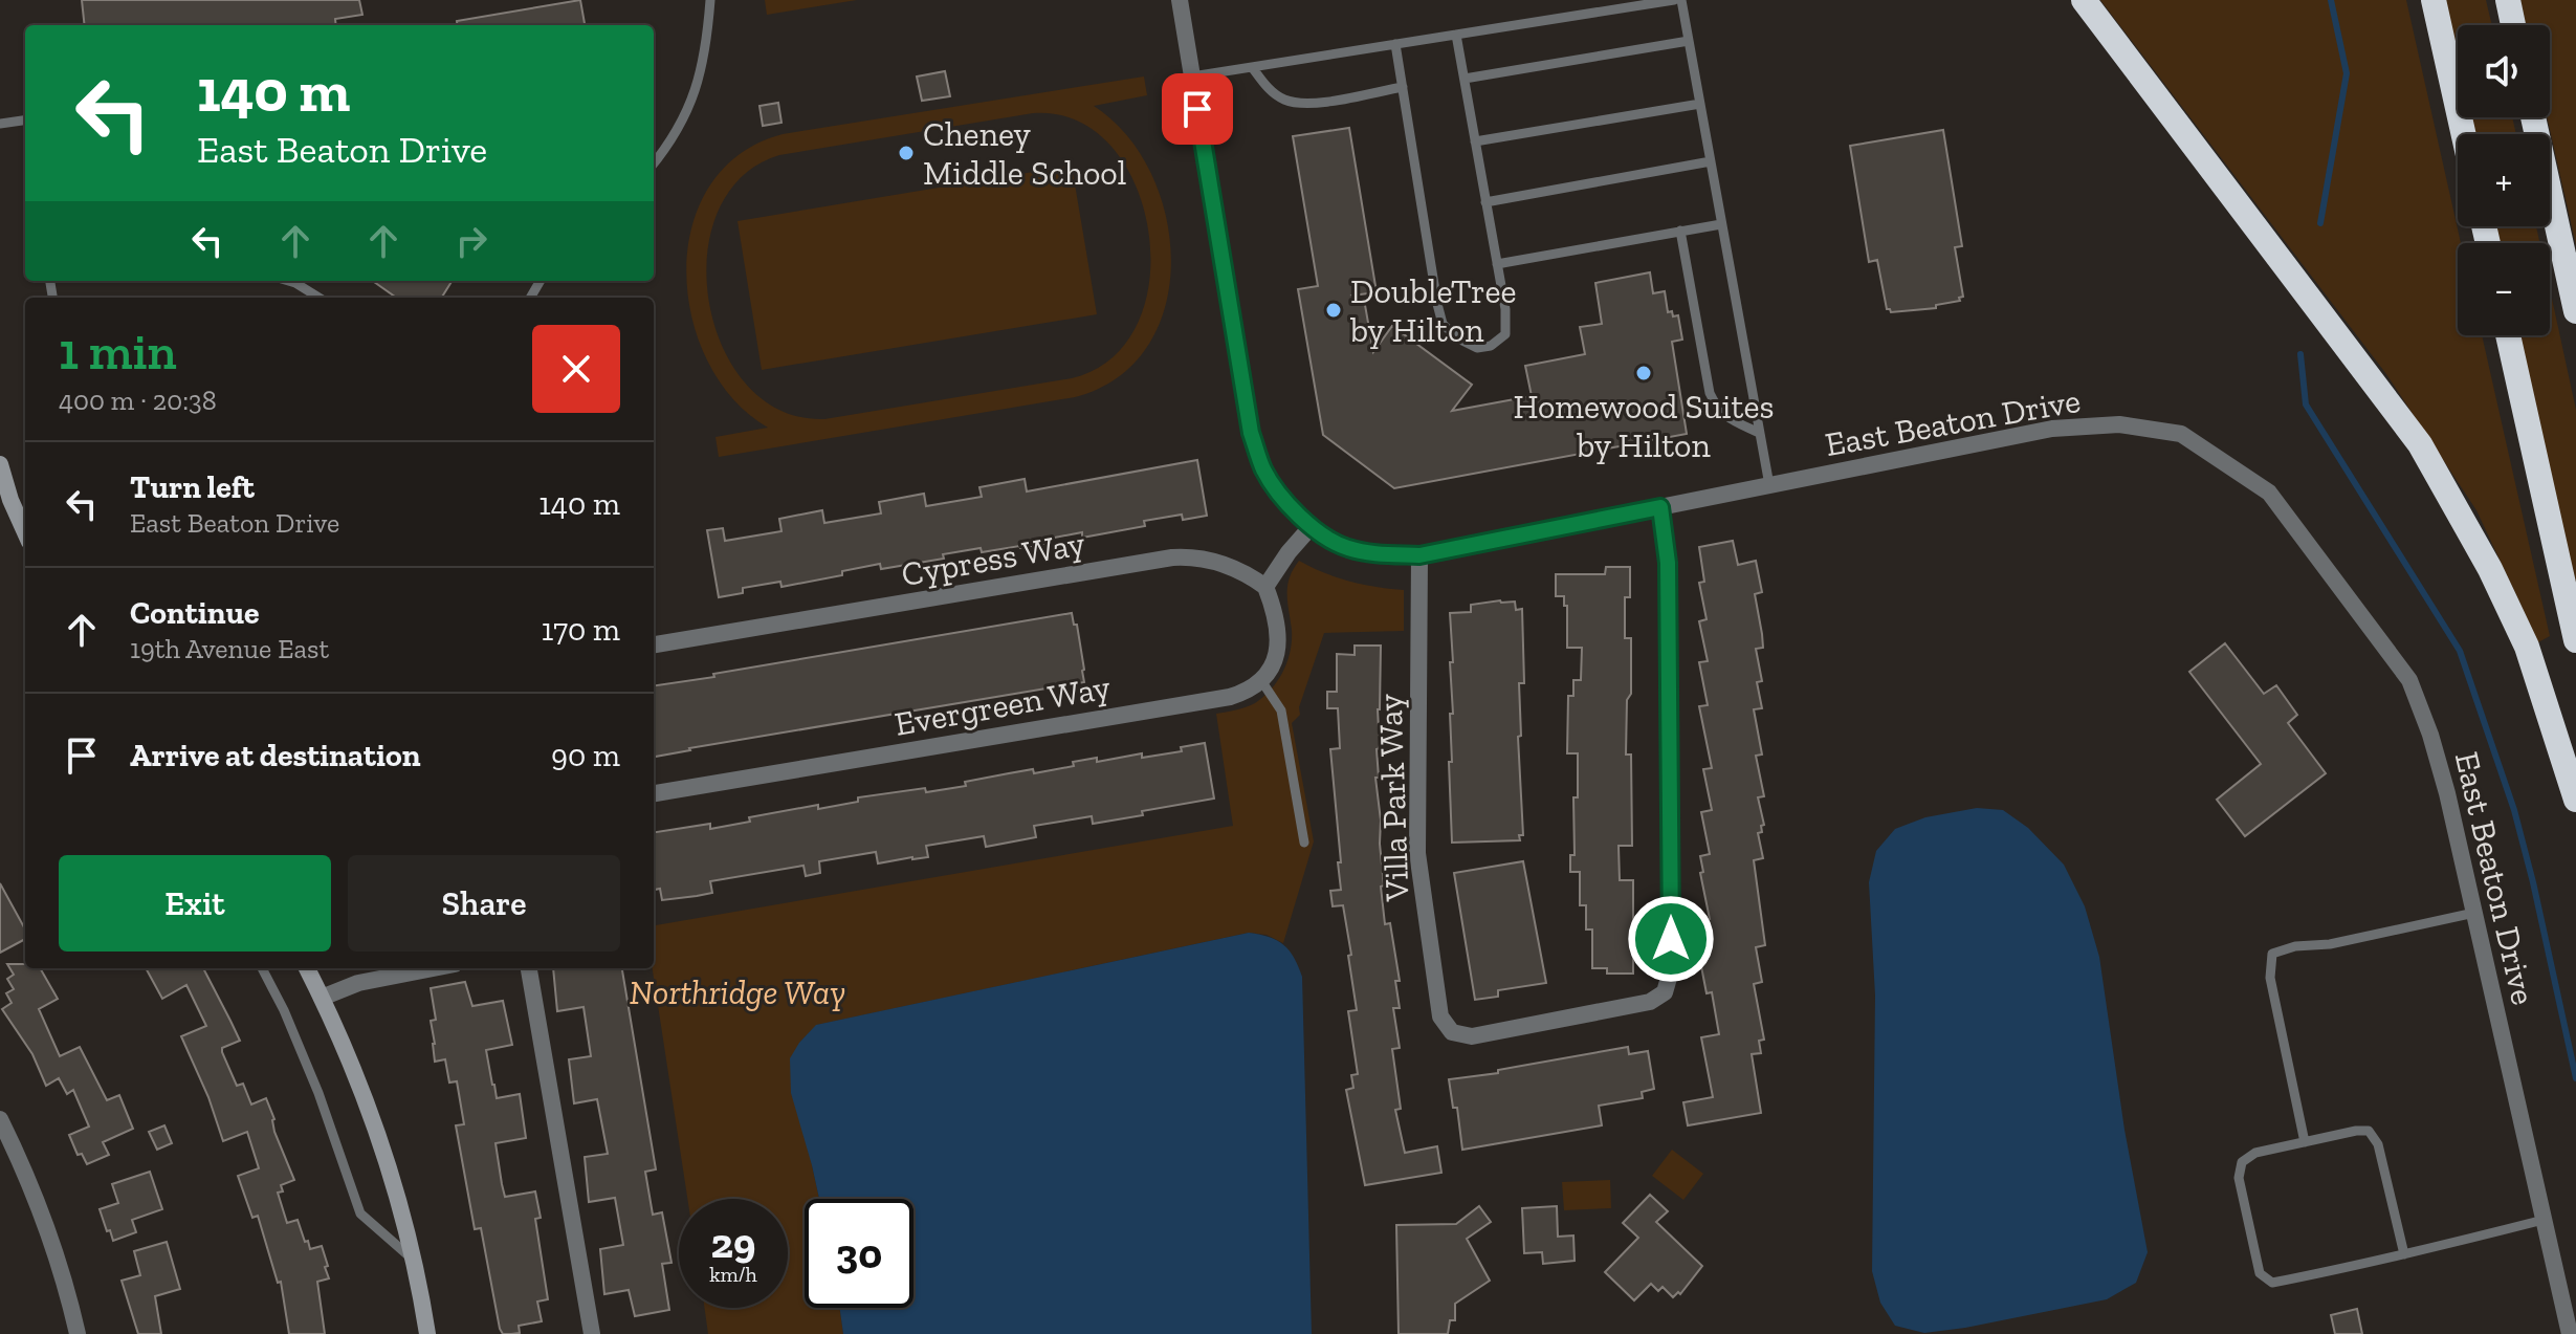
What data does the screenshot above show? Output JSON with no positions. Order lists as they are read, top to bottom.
{
  "streets": {
    "street": [
      "East Beaton Drive",
      "Cypress Way",
      "Evergreen Way",
      "Villa Park Way"
    ]
  },
  "crossings": [
    ["East Beaton Drive", "Villa Park Way"]
  ],
  "parks": ["Northridge Way"],
  "places": ["Cheney Middle School", "DoubleTree by Hilton", "Homewood Suites by Hilton"],
  "page": {
    "map_buttons": ["+", "−"],
    "turn": ["140 m", "East Beaton Drive"],
    "heading": ["1 min", "400 m · 20:38"],
    "list": [
      {
        "name": "Turn left",
        "note": "East Beaton Drive",
        "value": "140 m"
      },
      {
        "name": "Continue",
        "note": "19th Avenue East",
        "value": "170 m"
      },
      {
        "name": "Arrive at destination",
        "value": "90 m"
      }
    ],
    "buttons": ["Exit", "Share"],
    "speed": "29 km/h",
    "limit": "30"
  }
}
